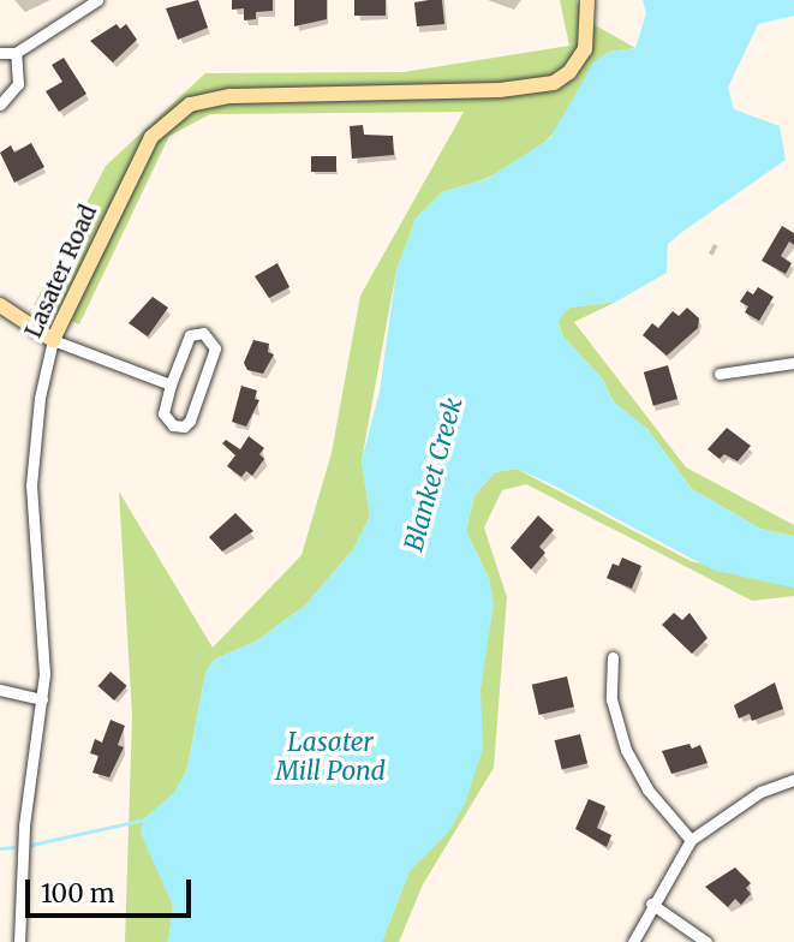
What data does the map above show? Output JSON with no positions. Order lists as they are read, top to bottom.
{
  "streets": {
    "street": ["Lasater Road"]
  },
  "water": ["Blanket Creek", "Lasater Mill Pond"],
  "scale_bar": "100 m"
}
